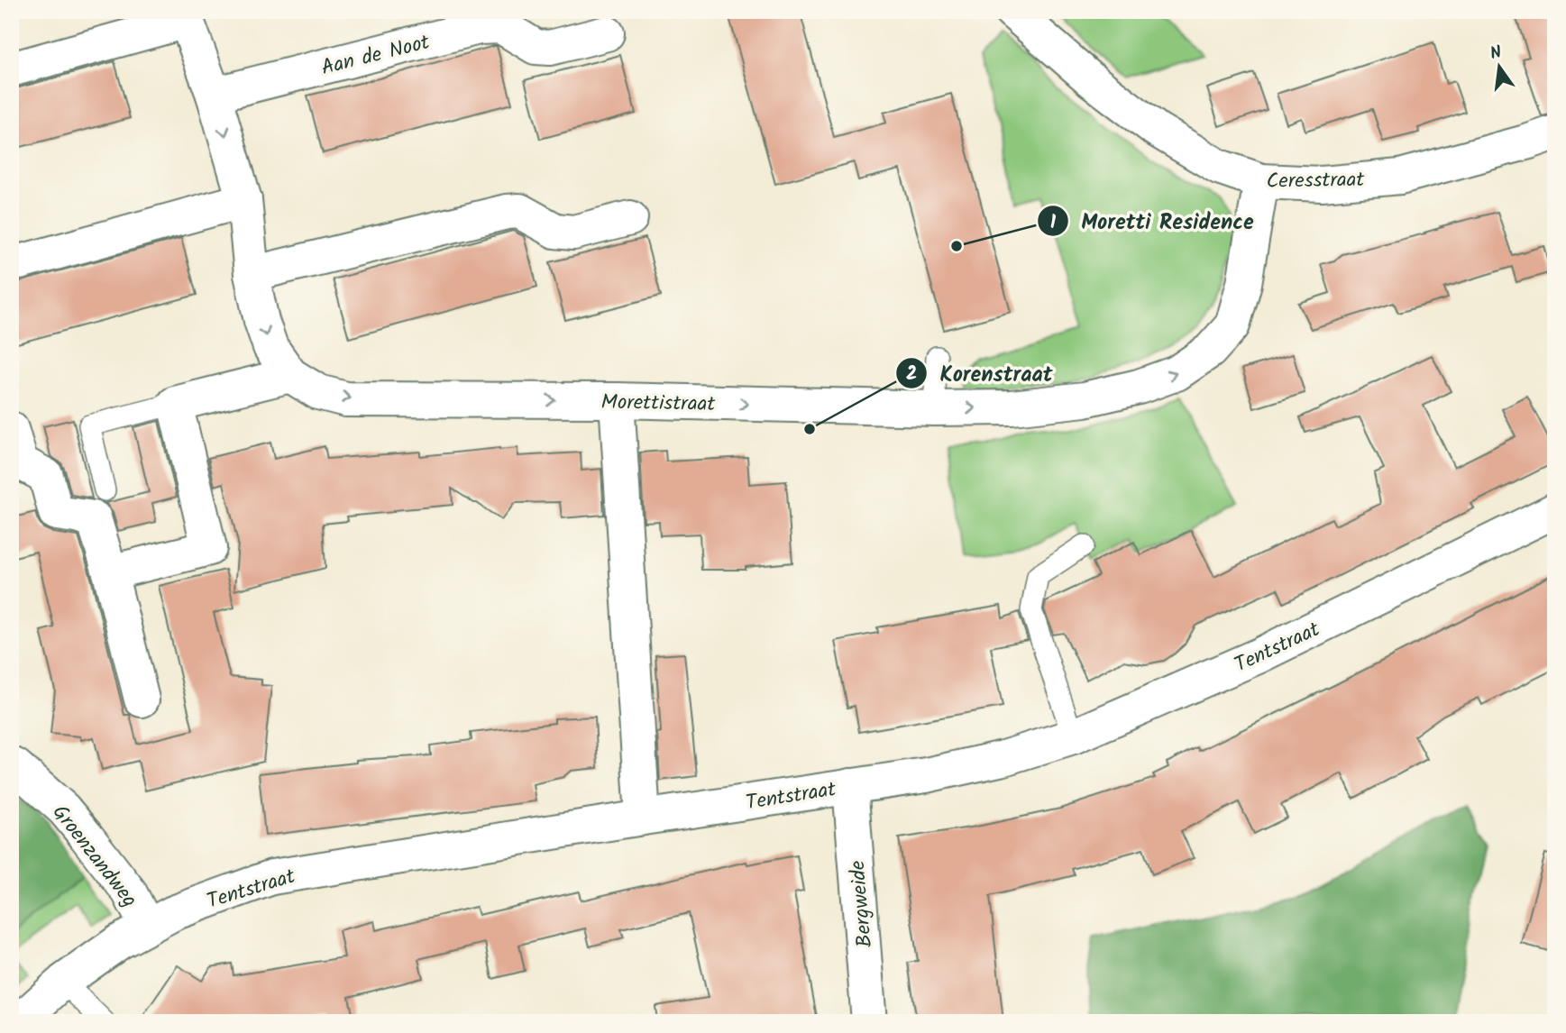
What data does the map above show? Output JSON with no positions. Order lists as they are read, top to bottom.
{
  "streets": {
    "street": [
      "Aan de Noot",
      "Ceresstraat",
      "Morettistraat",
      "Tentstraat",
      "Groenzandweg",
      "Bergweide"
    ]
  },
  "crossings": [
    ["Ceresstraat", "Morettistraat"],
    ["Tentstraat", "Groenzandweg"],
    ["Tentstraat", "Bergweide"]
  ],
  "one_way": ["Morettistraat"],
  "places": ["Moretti Residence", "Korenstraat"],
  "north": "top"
}
